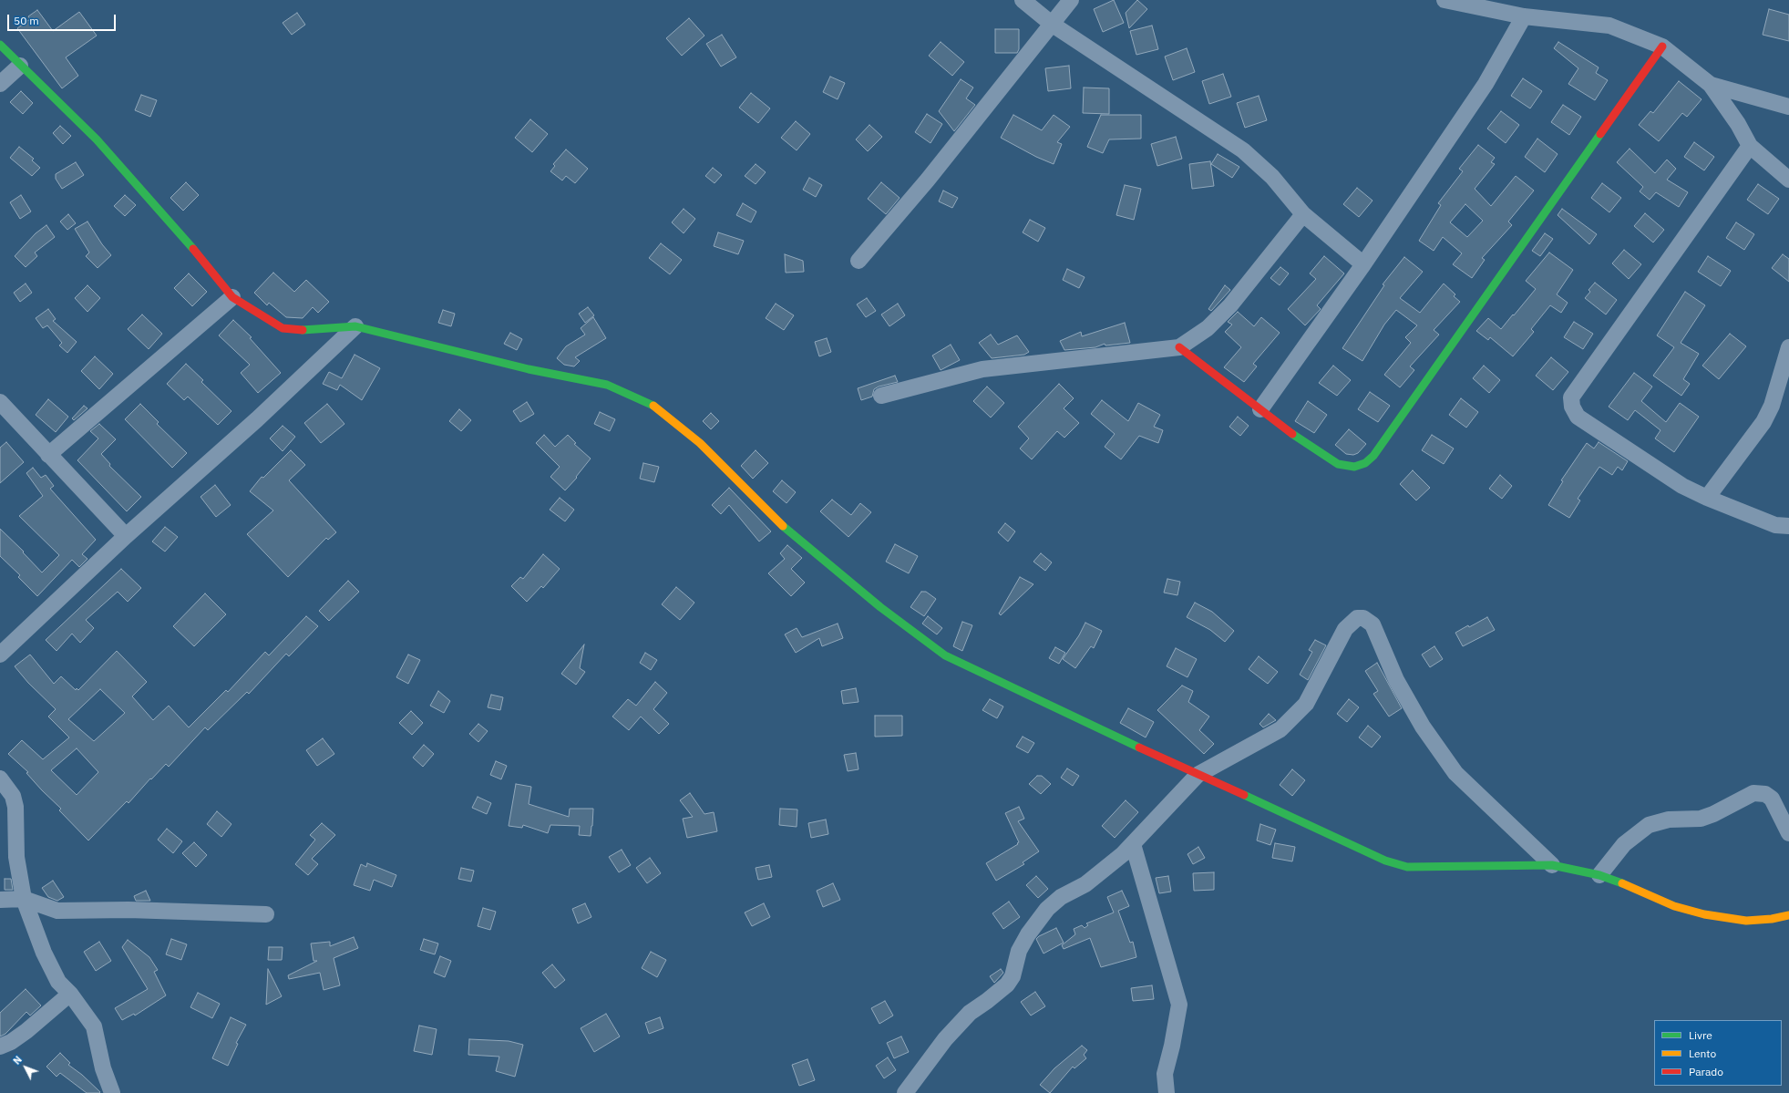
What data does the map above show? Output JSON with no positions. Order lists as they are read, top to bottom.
{
  "legend": ["Livre", "Lento", "Parado"],
  "scale_bar": "50 m",
  "north": "top left"
}
